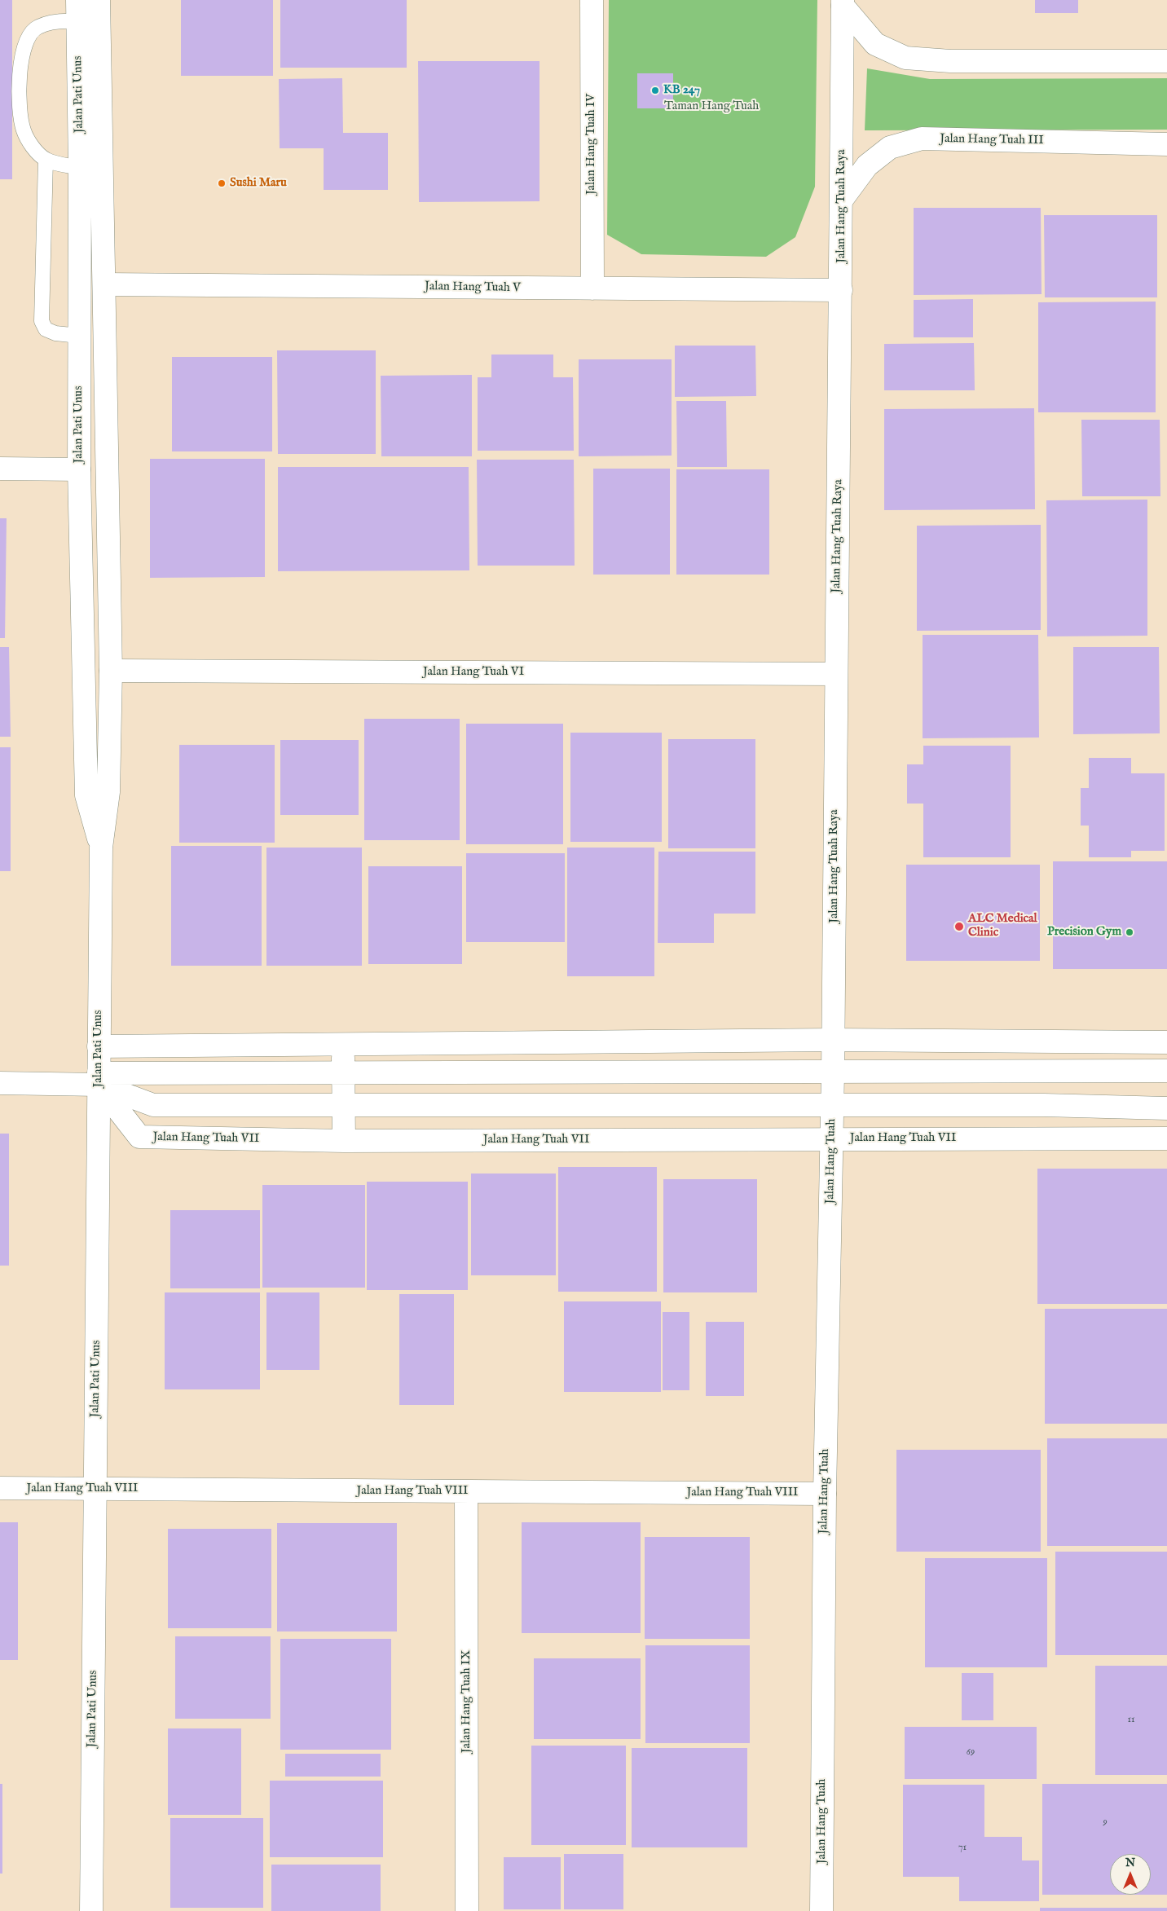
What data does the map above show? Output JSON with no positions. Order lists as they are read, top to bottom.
{
  "streets": {
    "street": [
      "Jalan Pati Unus",
      "Jalan Hang Tuah III",
      "Jalan Hang Tuah IV",
      "Jalan Hang Tuah Raya",
      "Jalan Hang Tuah V",
      "Jalan Hang Tuah VI",
      "Jalan Hang Tuah VII",
      "Jalan Hang Tuah",
      "Jalan Hang Tuah VIII",
      "Jalan Hang Tuah IX"
    ]
  },
  "crossings": [
    ["Jalan Pati Unus", "Jalan Hang Tuah V"],
    ["Jalan Pati Unus", "Jalan Hang Tuah VI"],
    ["Jalan Pati Unus", "Jalan Hang Tuah VII"],
    ["Jalan Pati Unus", "Jalan Hang Tuah VIII"],
    ["Jalan Hang Tuah III", "Jalan Hang Tuah Raya"],
    ["Jalan Hang Tuah IV", "Jalan Hang Tuah V"],
    ["Jalan Hang Tuah Raya", "Jalan Hang Tuah V"],
    ["Jalan Hang Tuah Raya", "Jalan Hang Tuah VI"],
    ["Jalan Hang Tuah Raya", "Jalan Hang Tuah"],
    ["Jalan Hang Tuah VII", "Jalan Hang Tuah"],
    ["Jalan Hang Tuah", "Jalan Hang Tuah VIII"],
    ["Jalan Hang Tuah VIII", "Jalan Hang Tuah IX"]
  ],
  "parks": ["Taman Hang Tuah"],
  "places": [
    "KB 247",
    "Sushi Maru",
    "ALC Medical Clinic",
    "Precision Gym"
  ],
  "house_numbers": [
    "11",
    "69",
    "9",
    "71"
  ],
  "north": "top"
}
